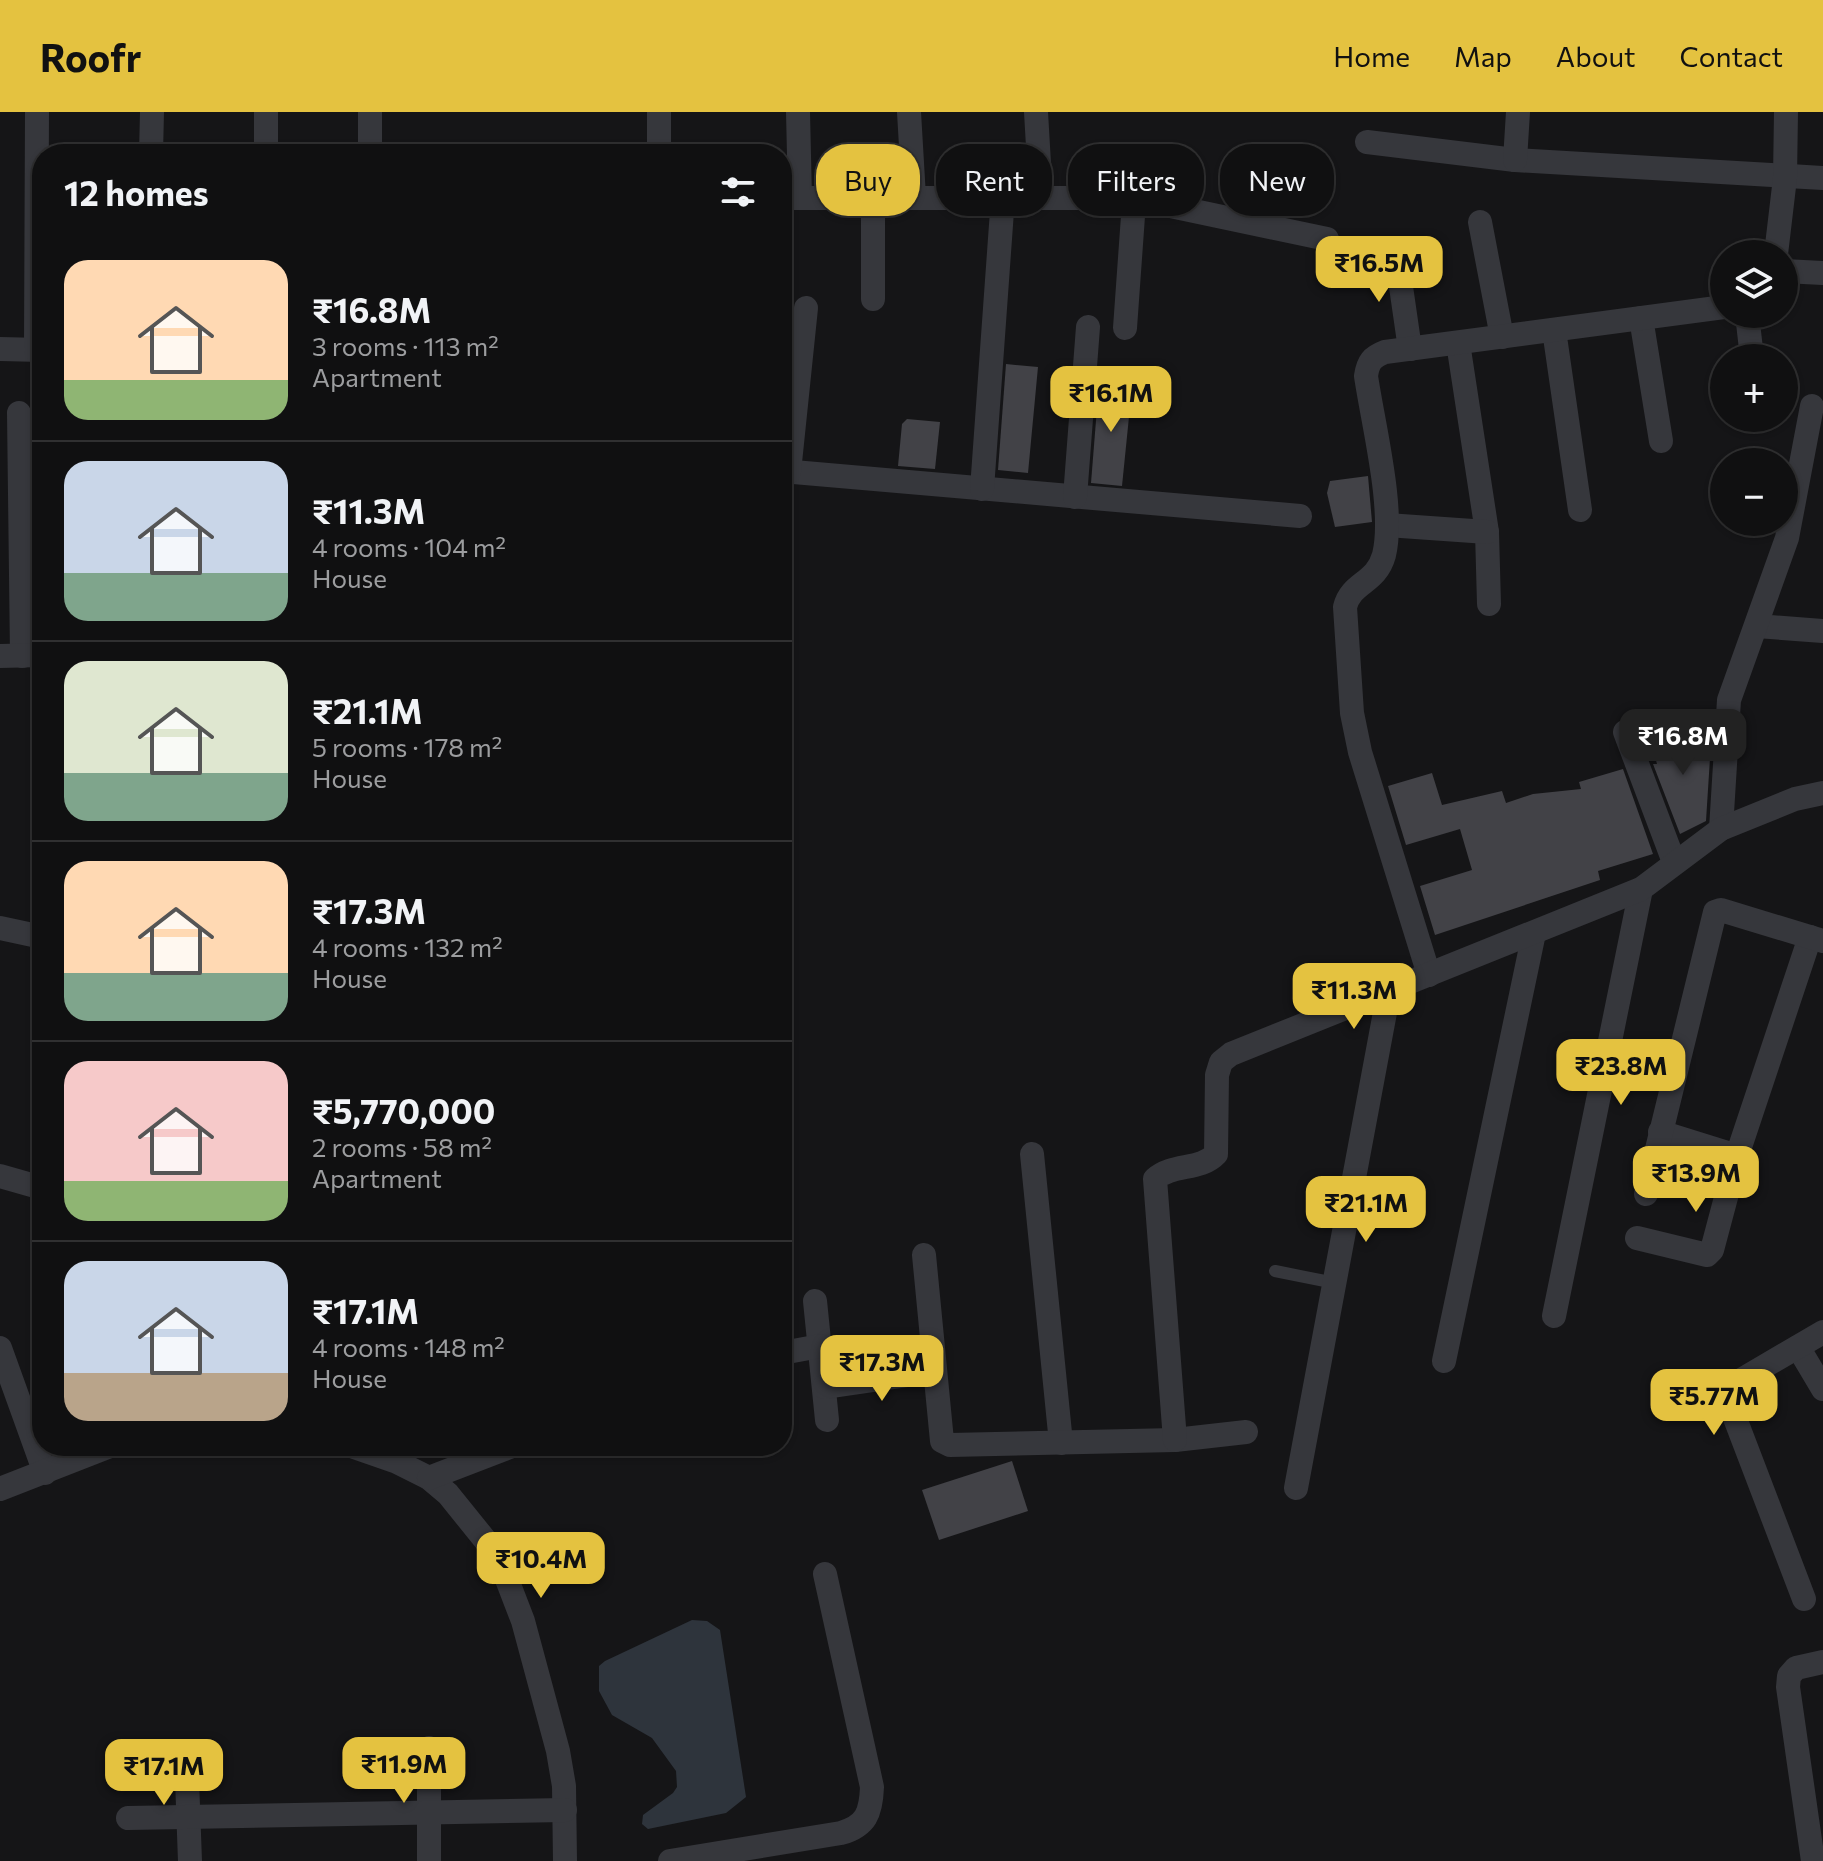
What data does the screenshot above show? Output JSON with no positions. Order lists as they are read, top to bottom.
{
  "page": {
    "header": "Roofr",
    "nav": [
      "Home",
      "Map",
      "About",
      "Contact"
    ],
    "chip": [
      "Buy",
      "Rent",
      "Filters",
      "New"
    ],
    "heading": "12 homes",
    "price": [
      "₹16.5M",
      "₹16.1M",
      "₹16.8M",
      "₹11.3M",
      "₹23.8M",
      "₹13.9M",
      "₹21.1M",
      "₹17.3M",
      "₹5.77M",
      "₹10.4M",
      "₹11.9M",
      "₹17.1M"
    ],
    "map_buttons": ["+", "−"],
    "list": [
      {
        "name": "₹16.8M",
        "note": "3 rooms · 113 m² · Apartment"
      },
      {
        "name": "₹11.3M",
        "note": "4 rooms · 104 m² · House"
      },
      {
        "name": "₹21.1M",
        "note": "5 rooms · 178 m² · House"
      },
      {
        "name": "₹17.3M",
        "note": "4 rooms · 132 m² · House"
      },
      {
        "name": "₹5,770,000",
        "note": "2 rooms · 58 m² · Apartment"
      },
      {
        "name": "₹17.1M",
        "note": "4 rooms · 148 m² · House"
      }
    ]
  }
}
